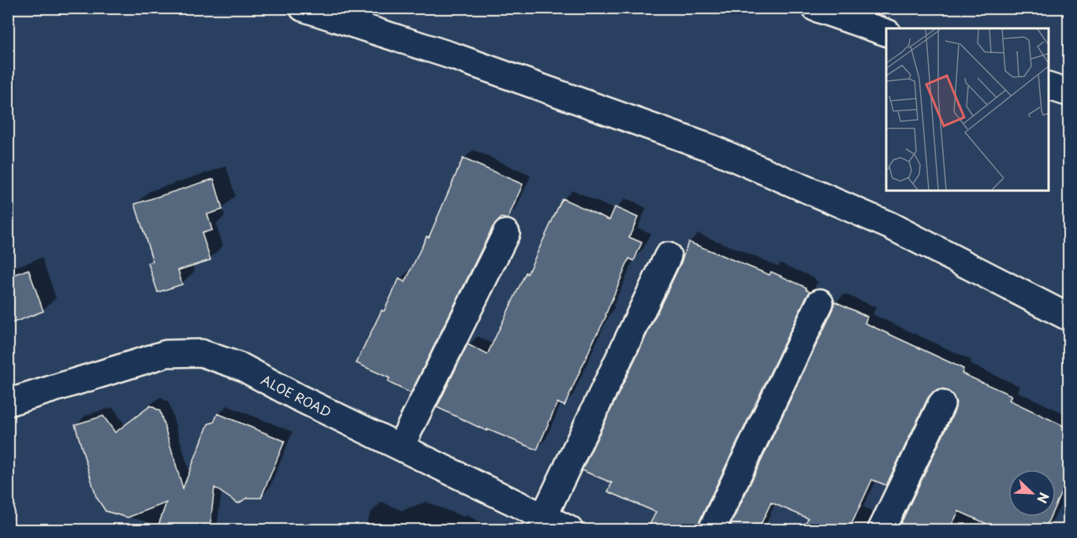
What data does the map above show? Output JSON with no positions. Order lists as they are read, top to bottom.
{
  "streets": {
    "main road": ["ALOE ROAD"]
  },
  "north": "bottom right"
}
